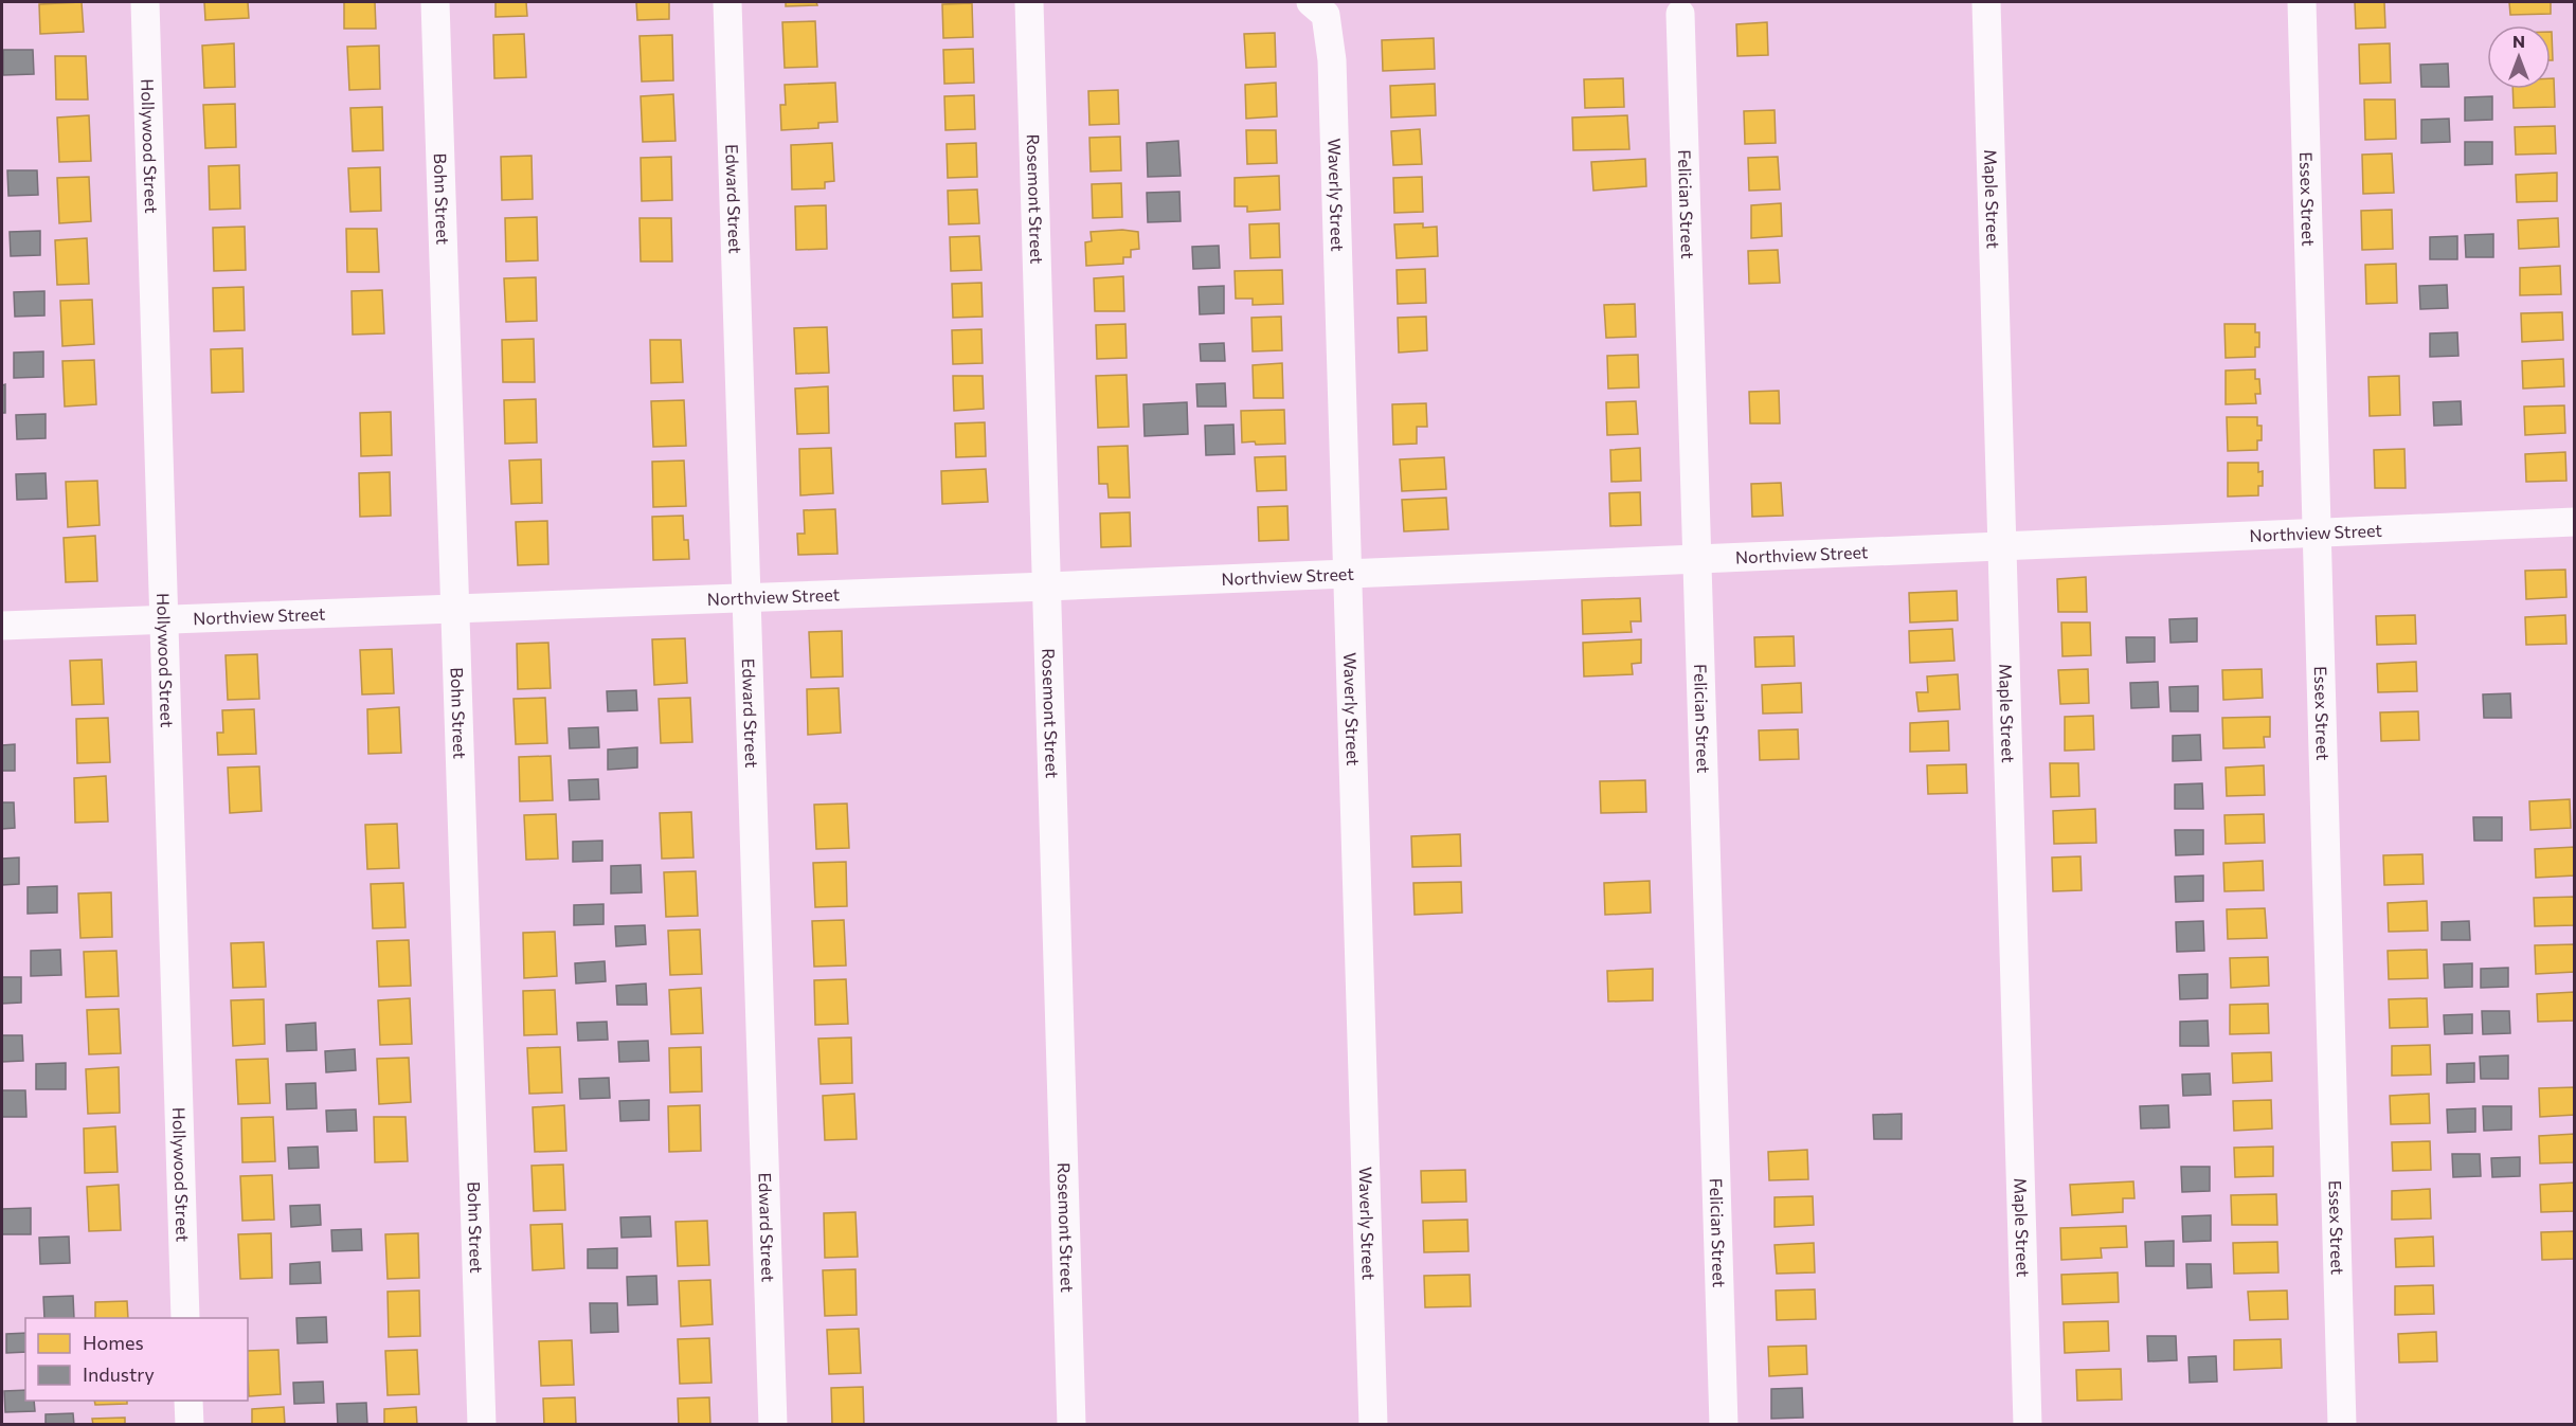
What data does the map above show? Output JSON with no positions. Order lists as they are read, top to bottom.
{
  "streets": {
    "street": [
      "Hollywood Street",
      "Waverly Street",
      "Bohn Street",
      "Edward Street",
      "Rosemont Street",
      "Maple Street",
      "Essex Street",
      "Felician Street",
      "Northview Street"
    ]
  },
  "crossings": [
    ["Hollywood Street", "Northview Street"],
    ["Waverly Street", "Northview Street"],
    ["Bohn Street", "Northview Street"],
    ["Edward Street", "Northview Street"],
    ["Rosemont Street", "Northview Street"],
    ["Maple Street", "Northview Street"],
    ["Essex Street", "Northview Street"],
    ["Felician Street", "Northview Street"]
  ],
  "legend": ["Homes", "Industry"],
  "north": "top"
}
